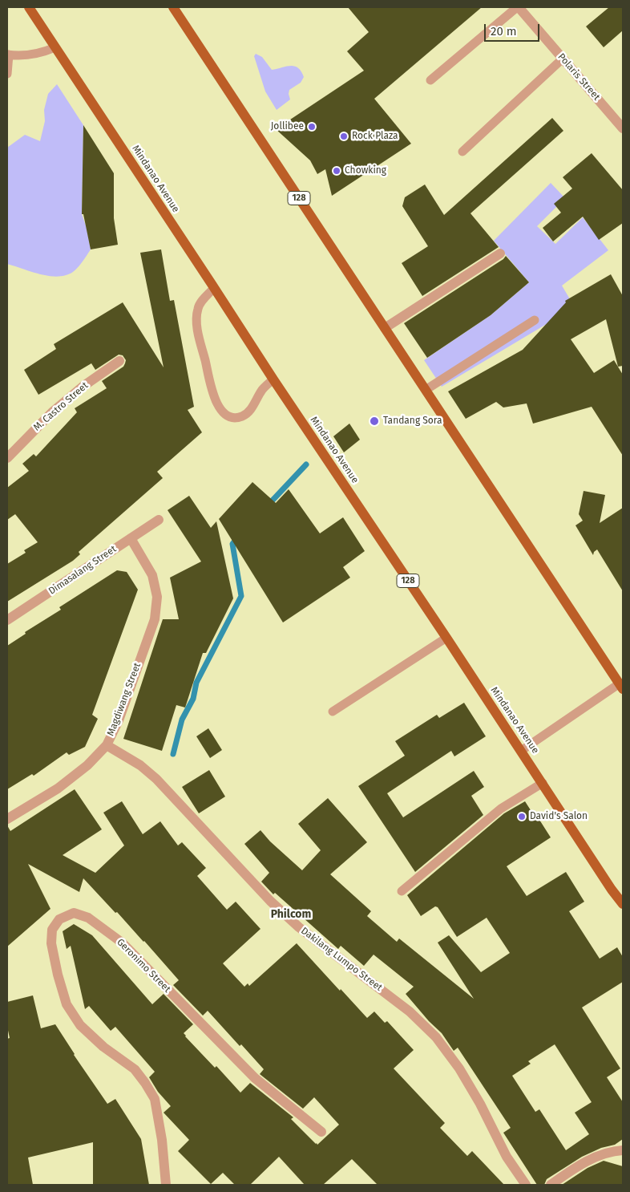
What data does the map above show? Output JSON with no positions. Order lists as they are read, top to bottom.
{
  "streets": {
    "main road": ["Mindanao Avenue", "128"],
    "street": [
      "Polaris Street",
      "M. Castro Street",
      "Dimasalang Street",
      "Magdiwang Street",
      "Dakilang Lumpo Street",
      "Geronimo Street"
    ]
  },
  "crossings": [
    ["Dimasalang Street", "Magdiwang Street"],
    ["Magdiwang Street", "Dakilang Lumpo Street"]
  ],
  "districts": ["Philcom"],
  "places": [
    "Jollibee",
    "Rock Plaza",
    "Chowking",
    "Tandang Sora",
    "David's Salon"
  ],
  "scale_bar": "20 m"
}
